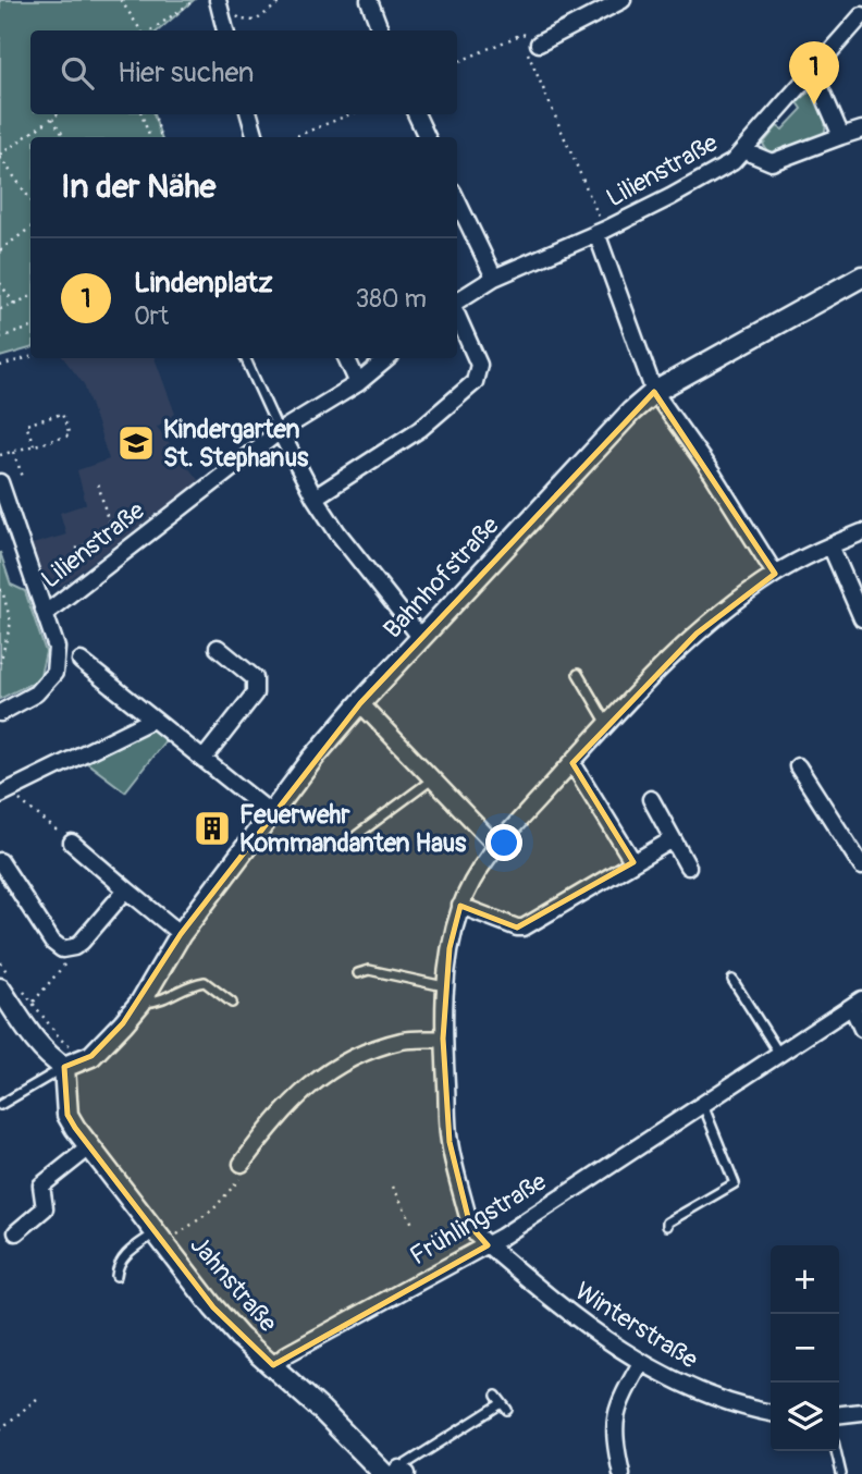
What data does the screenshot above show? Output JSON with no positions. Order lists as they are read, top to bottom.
{
  "streets": {
    "street": [
      "Lilienstraße",
      "Bahnhofstraße",
      "Frühlingstraße",
      "Jahnstraße",
      "Winterstraße"
    ]
  },
  "crossings": [
    ["Bahnhofstraße", "Jahnstraße"],
    ["Frühlingstraße", "Jahnstraße"],
    ["Frühlingstraße", "Winterstraße"]
  ],
  "places": {
    "school or university": ["Kindergarten St. Stephanus"],
    "building": ["Feuerwehr Kommandanten Haus"]
  },
  "page": {
    "search": "Hier suchen",
    "pins": "1",
    "heading": "In der Nähe",
    "list": [
      {
        "mark": "1",
        "name": "Lindenplatz",
        "note": "Ort",
        "value": "380 m"
      }
    ],
    "map_buttons": ["+", "−"]
  }
}
